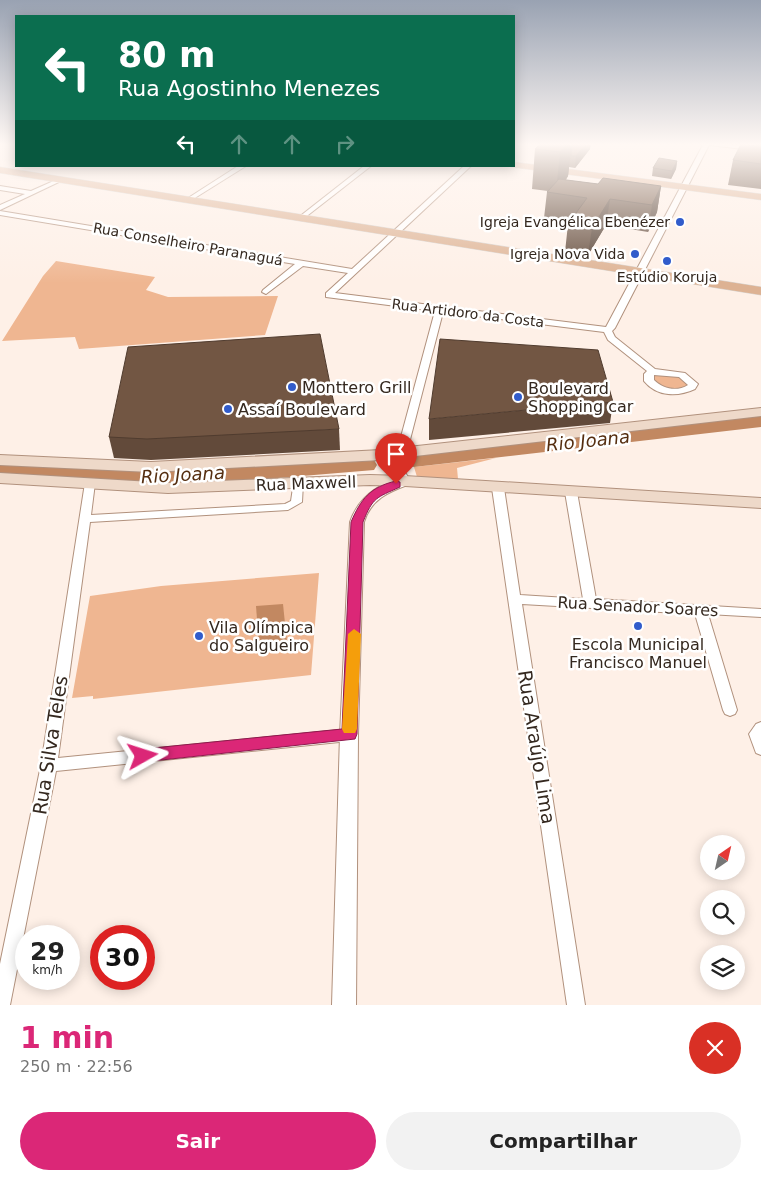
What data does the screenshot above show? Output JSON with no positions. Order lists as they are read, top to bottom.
{
  "streets": {
    "main road": ["Rua Maxwell"],
    "street": [
      "Rua Conselheiro Paranaguá",
      "Rua Artidoro da Costa",
      "Rua Senador Soares",
      "Rua Silva Teles",
      "Rua Araújo Lima"
    ]
  },
  "crossings": [
    ["Rua Conselheiro Paranaguá", "Rua Artidoro da Costa"],
    ["Rua Maxwell", "Rua Silva Teles"],
    ["Rua Maxwell", "Rua Araújo Lima"],
    ["Rua Senador Soares", "Rua Araújo Lima"]
  ],
  "water": ["Rio Joana"],
  "places": [
    "Igreja Evangélica Ebenézer",
    "Igreja Nova Vida",
    "Estúdio Koruja",
    "Monttero Grill",
    "Boulevard Shopping car",
    "Assaí Boulevard",
    "Escola Municipal Francisco Manuel",
    "Vila Olímpica do Salgueiro"
  ],
  "north": "top right",
  "page": {
    "turn": ["80 m", "Rua Agostinho Menezes"],
    "speed": "29 km/h",
    "limit": "30",
    "heading": ["1 min", "250 m · 22:56"],
    "buttons": ["Sair", "Compartilhar"]
  }
}
